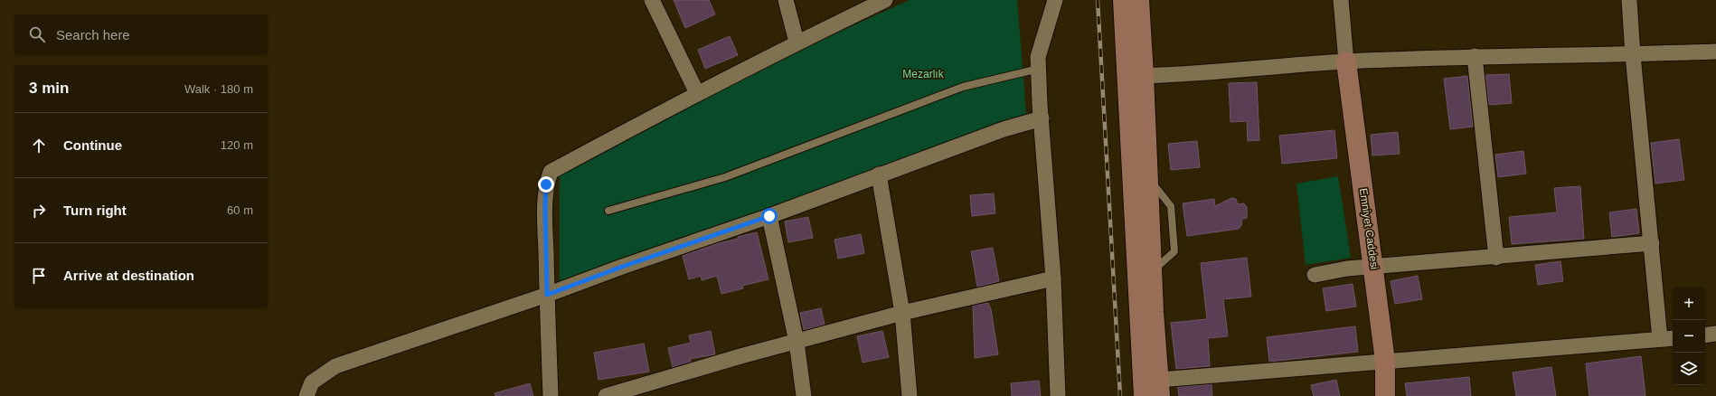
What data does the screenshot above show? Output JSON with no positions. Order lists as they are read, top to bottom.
{
  "streets": {
    "street": ["Emniyet Caddesi"]
  },
  "parks": ["Mezarlık"],
  "page": {
    "search": "Search here",
    "heading": ["3 min", "Walk · 180 m"],
    "list": [
      ["Continue", "120 m"],
      ["Turn right", "60 m"],
      "Arrive at destination"
    ],
    "map_buttons": ["+", "−"]
  }
}
